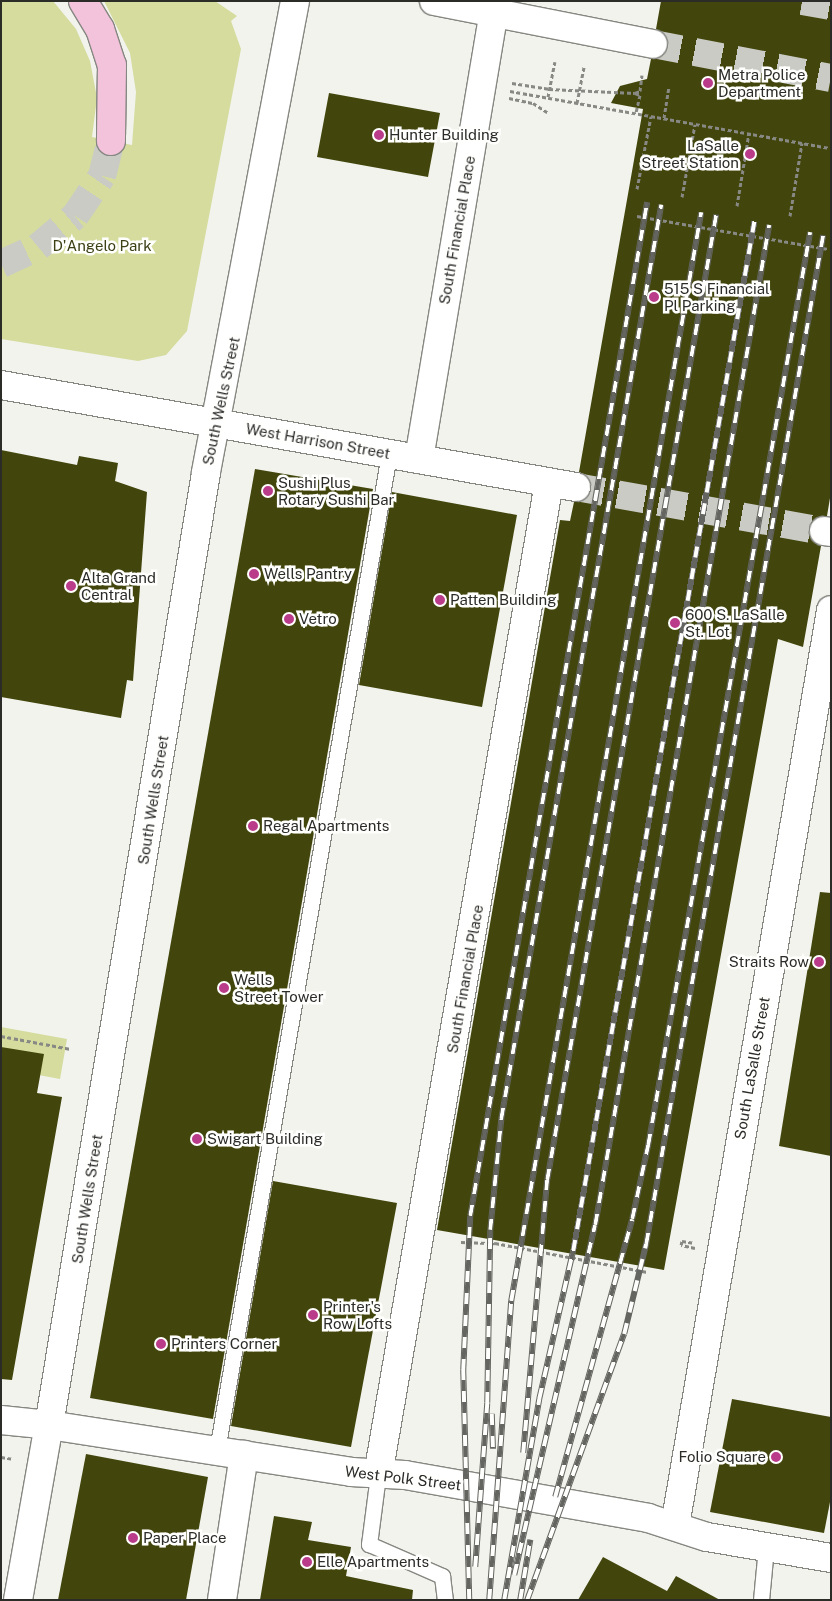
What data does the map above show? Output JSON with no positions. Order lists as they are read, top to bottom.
{
  "streets": {
    "main road": [
      "South Financial Place",
      "South Wells Street",
      "West Harrison Street",
      "South LaSalle Street",
      "West Polk Street"
    ]
  },
  "crossings": [
    ["South Financial Place", "West Harrison Street"],
    ["South Financial Place", "West Polk Street"],
    ["South Wells Street", "West Harrison Street"],
    ["South Wells Street", "West Polk Street"],
    ["South LaSalle Street", "West Polk Street"]
  ],
  "parks": ["D'Angelo Park"],
  "places": [
    "Metra Police Department",
    "Hunter Building",
    "LaSalle Street Station",
    "515 S Financial Pl Parking",
    "Sushi Plus Rotary Sushi Bar",
    "Wells Pantry",
    "Alta Grand Central",
    "Patten Building",
    "Vetro",
    "600 S. LaSalle St. Lot",
    "Regal Apartments",
    "Straits Row",
    "Wells Street Tower",
    "Swigart Building",
    "Printer's Row Lofts",
    "Printers Corner",
    "Folio Square",
    "Paper Place",
    "Elle Apartments"
  ]
}
